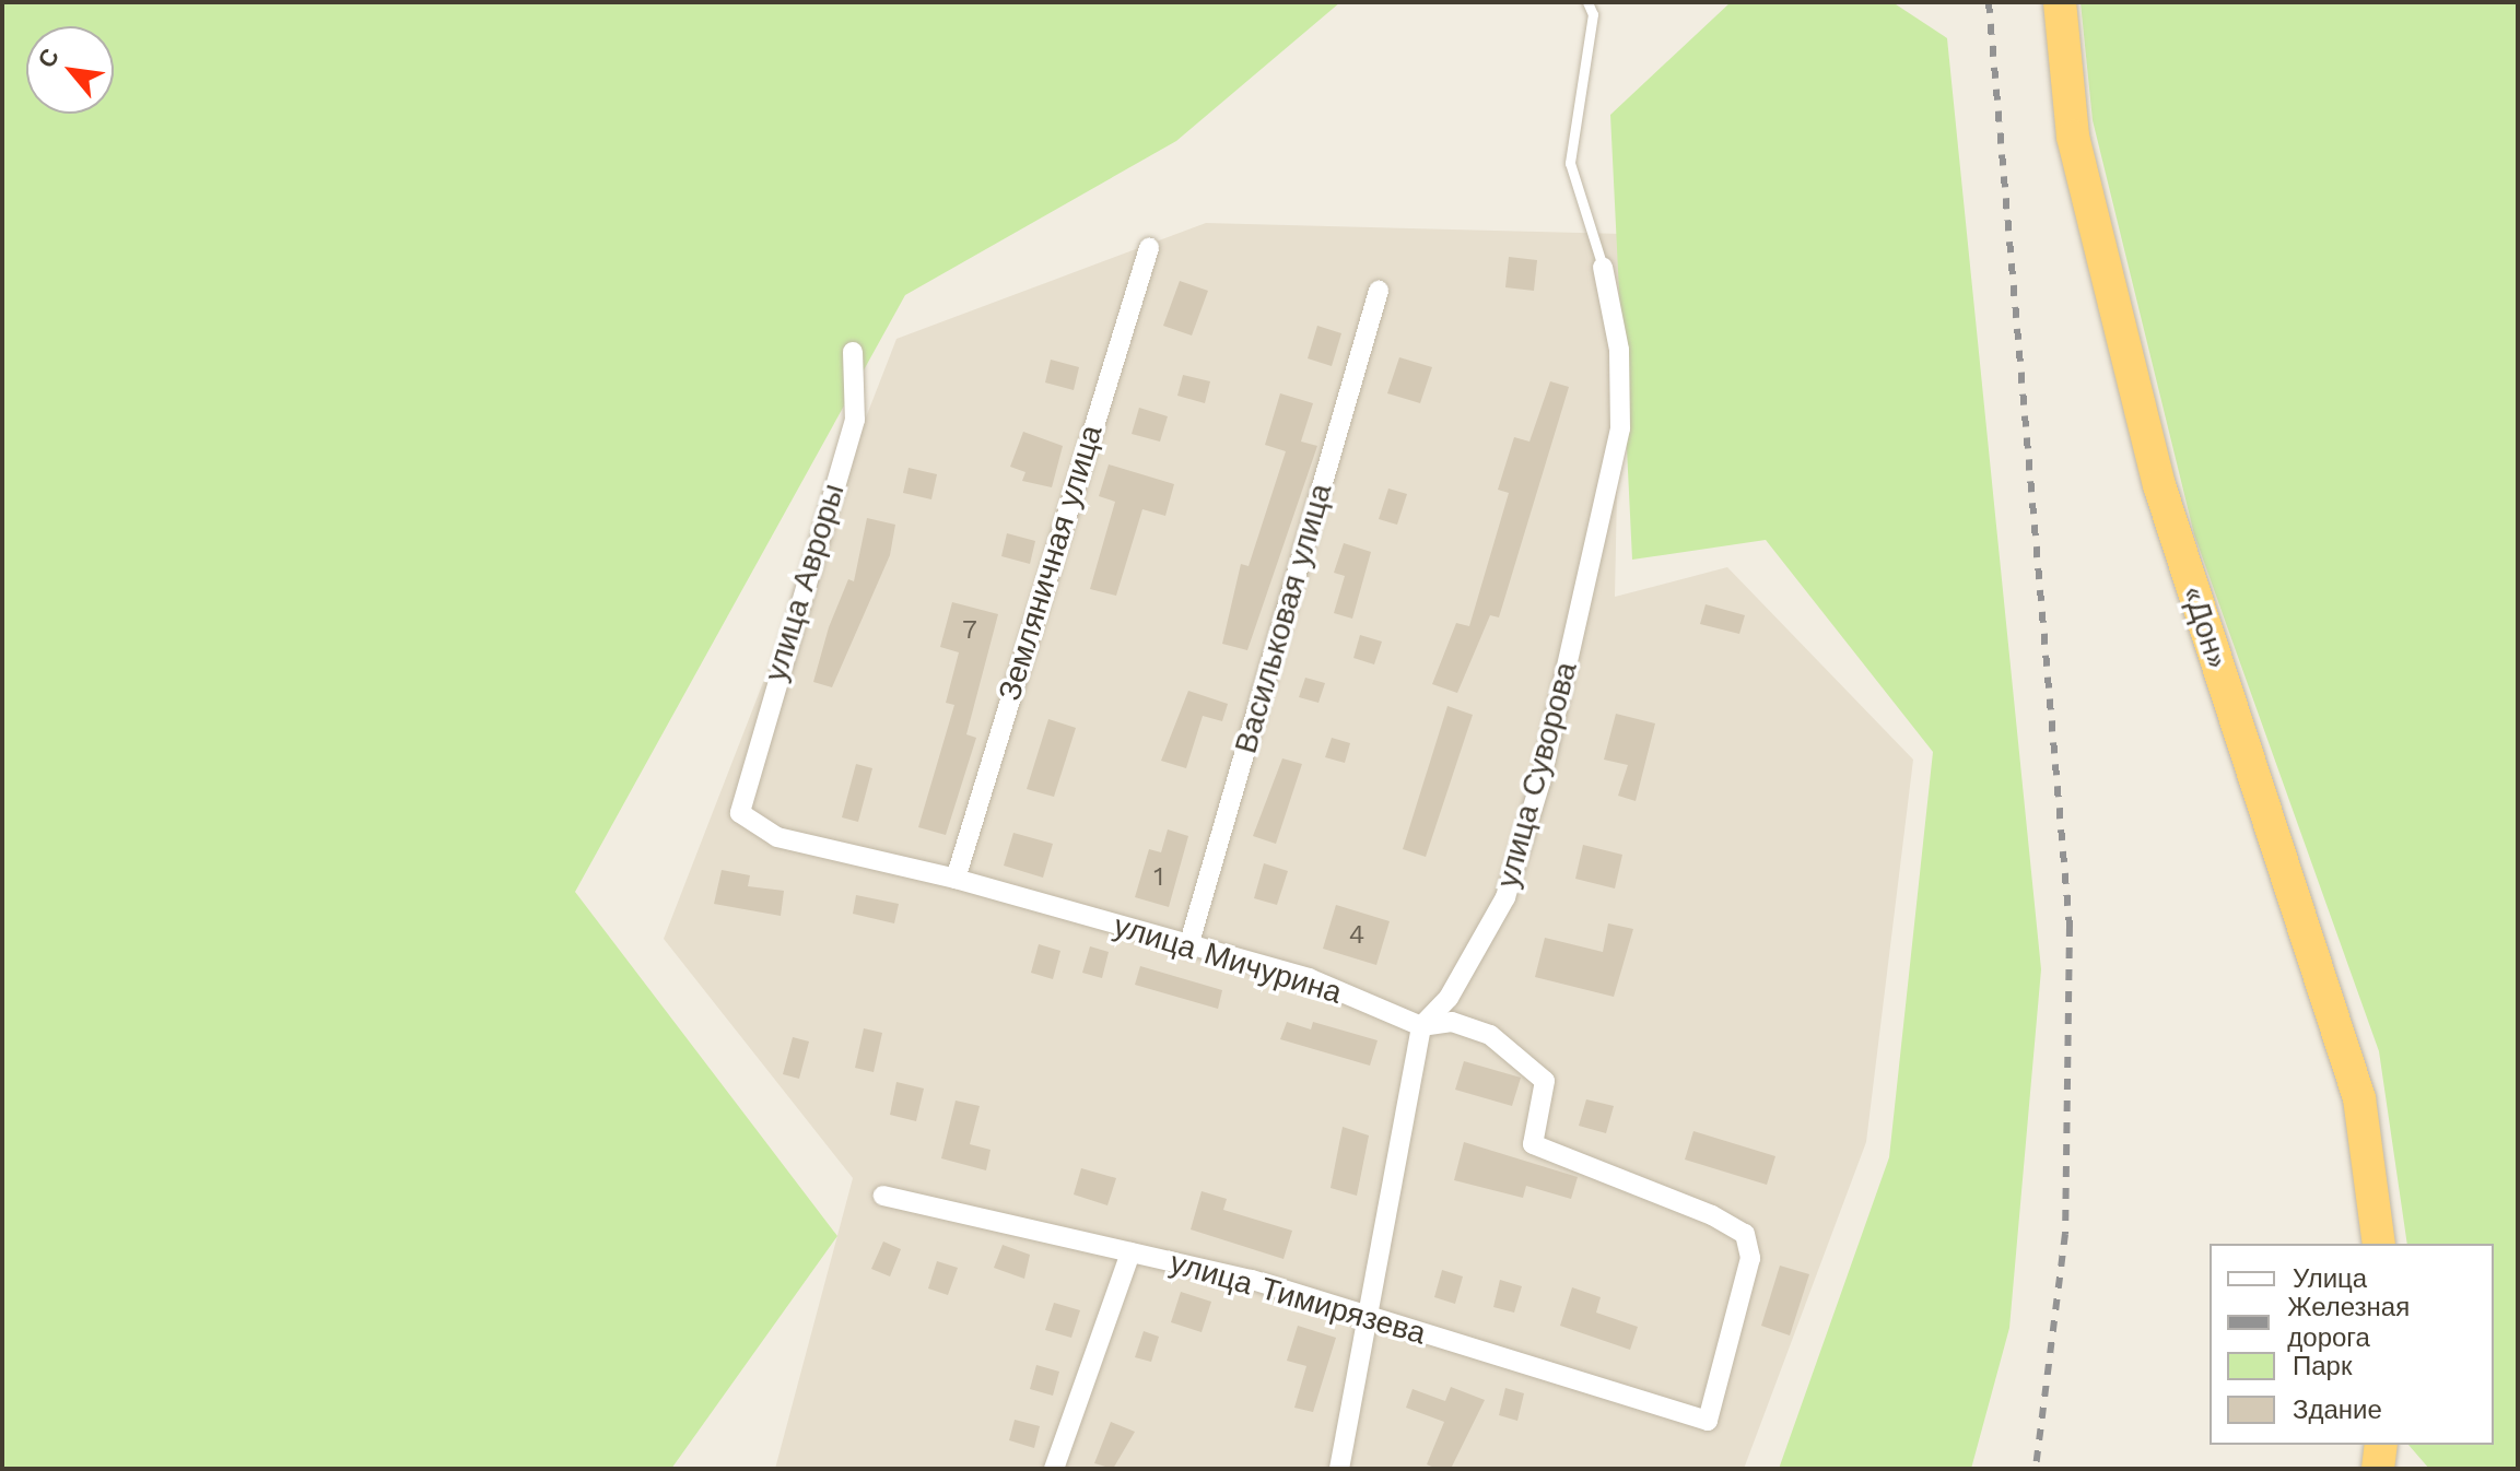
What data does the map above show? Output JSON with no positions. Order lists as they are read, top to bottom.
{
  "streets": {
    "highway": ["«Дон»"],
    "street": [
      "Земляничная улица",
      "улица Авроры",
      "Васильковая улица",
      "улица Суворова",
      "улица Мичурина",
      "улица Тимирязева"
    ]
  },
  "crossings": [
    ["Земляничная улица", "улица Мичурина"],
    ["улица Авроры", "улица Мичурина"],
    ["Васильковая улица", "улица Мичурина"],
    ["улица Суворова", "улица Мичурина"],
    ["улица Мичурина", "улица Тимирязева"]
  ],
  "house_numbers": ["7", "1", "4"],
  "legend": [
    "Улица",
    "Железная дорога",
    "Парк",
    "Здание"
  ],
  "north": "top left"
}
